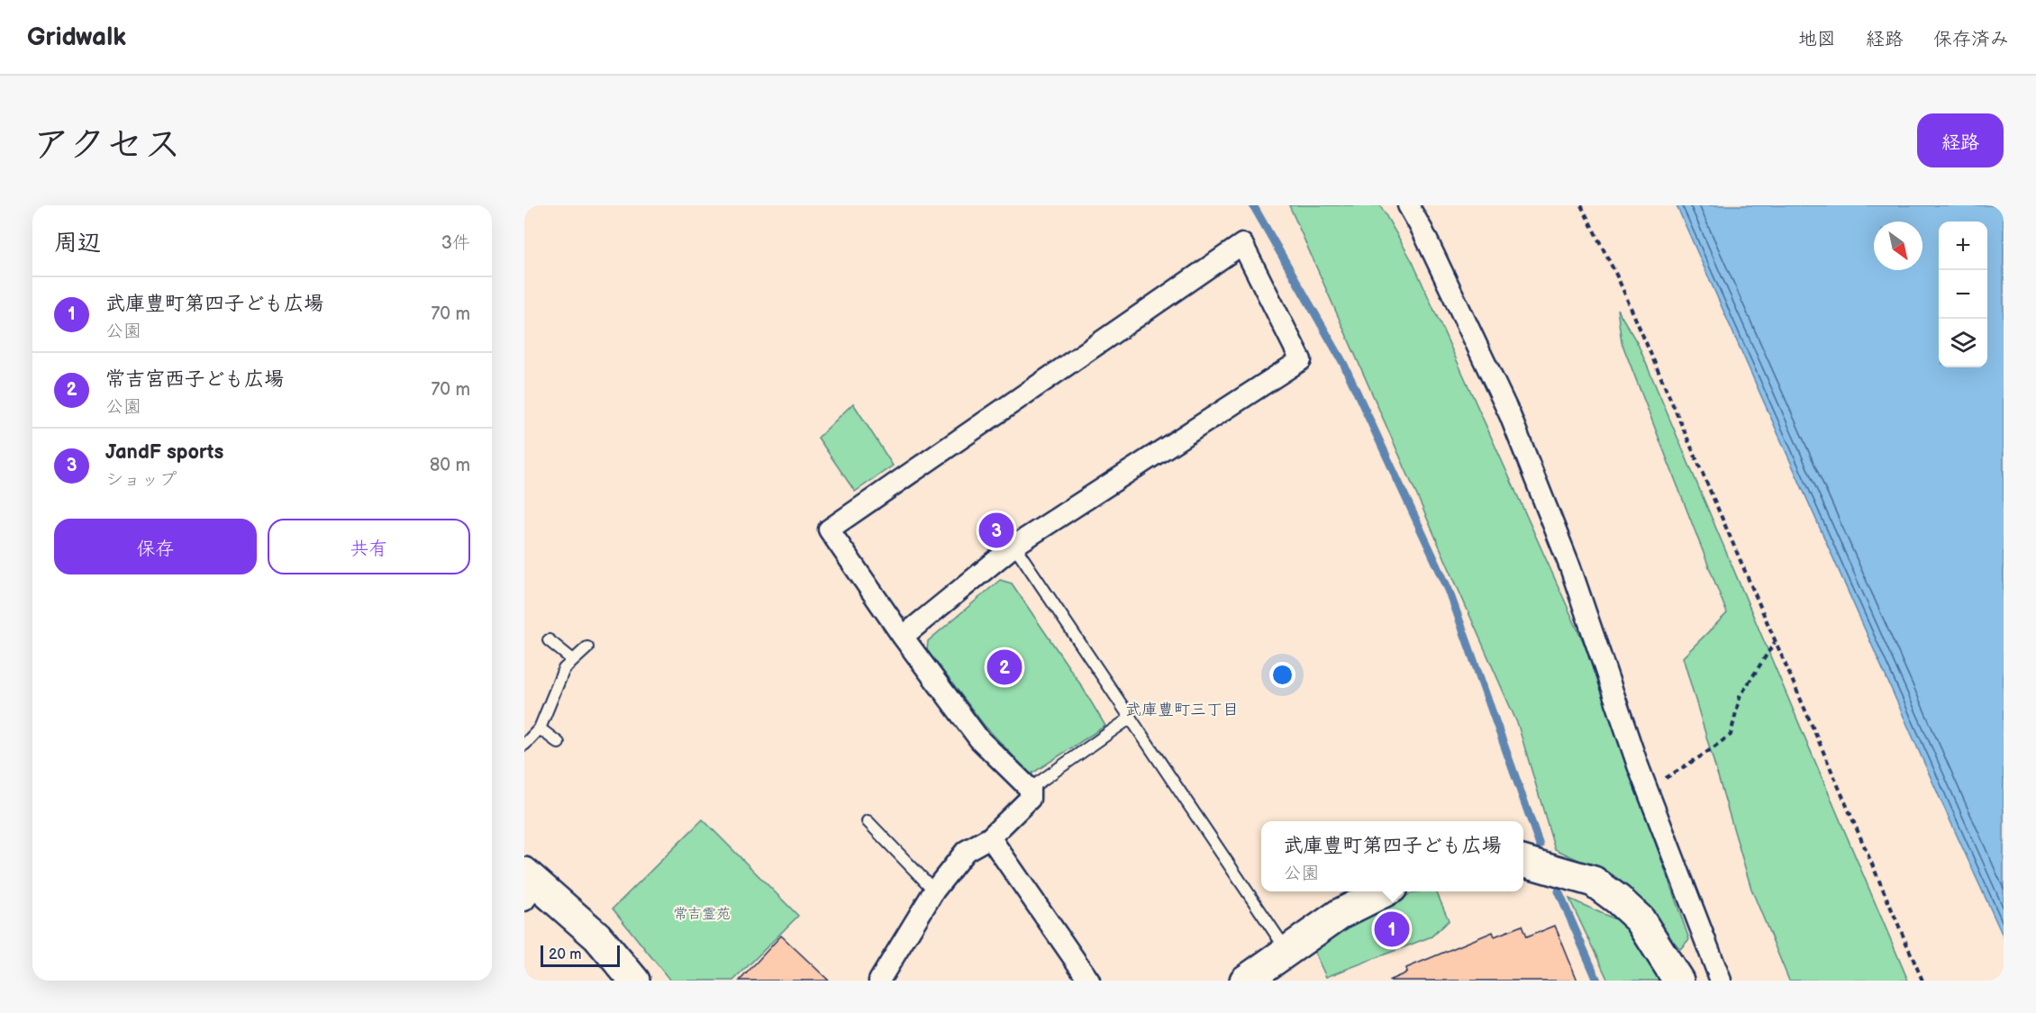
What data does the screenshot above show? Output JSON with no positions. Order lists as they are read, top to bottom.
{
  "districts": ["武庫豊町三丁目"],
  "parks": ["常吉霊苑"],
  "scale_bar": "20 m",
  "north": "bottom right",
  "page": {
    "header": "Gridwalk",
    "nav": ["地図", "経路", "保存済み"],
    "title": "アクセス",
    "buttons": [
      "経路",
      ["保存", "共有"]
    ],
    "heading": ["周辺", "3件"],
    "map_buttons": ["+", "−"],
    "list": [
      {
        "mark": "1",
        "name": "武庫豊町第四子ども広場",
        "note": "公園",
        "value": "70 m"
      },
      {
        "mark": "2",
        "name": "常吉宮西子ども広場",
        "note": "公園",
        "value": "70 m"
      },
      {
        "mark": "3",
        "name": "JandF sports",
        "note": "ショップ",
        "value": "80 m"
      }
    ],
    "pins": ["3", "2", "1"],
    "popup": ["武庫豊町第四子ども広場", "公園"],
    "scale": "20 m"
  }
}
